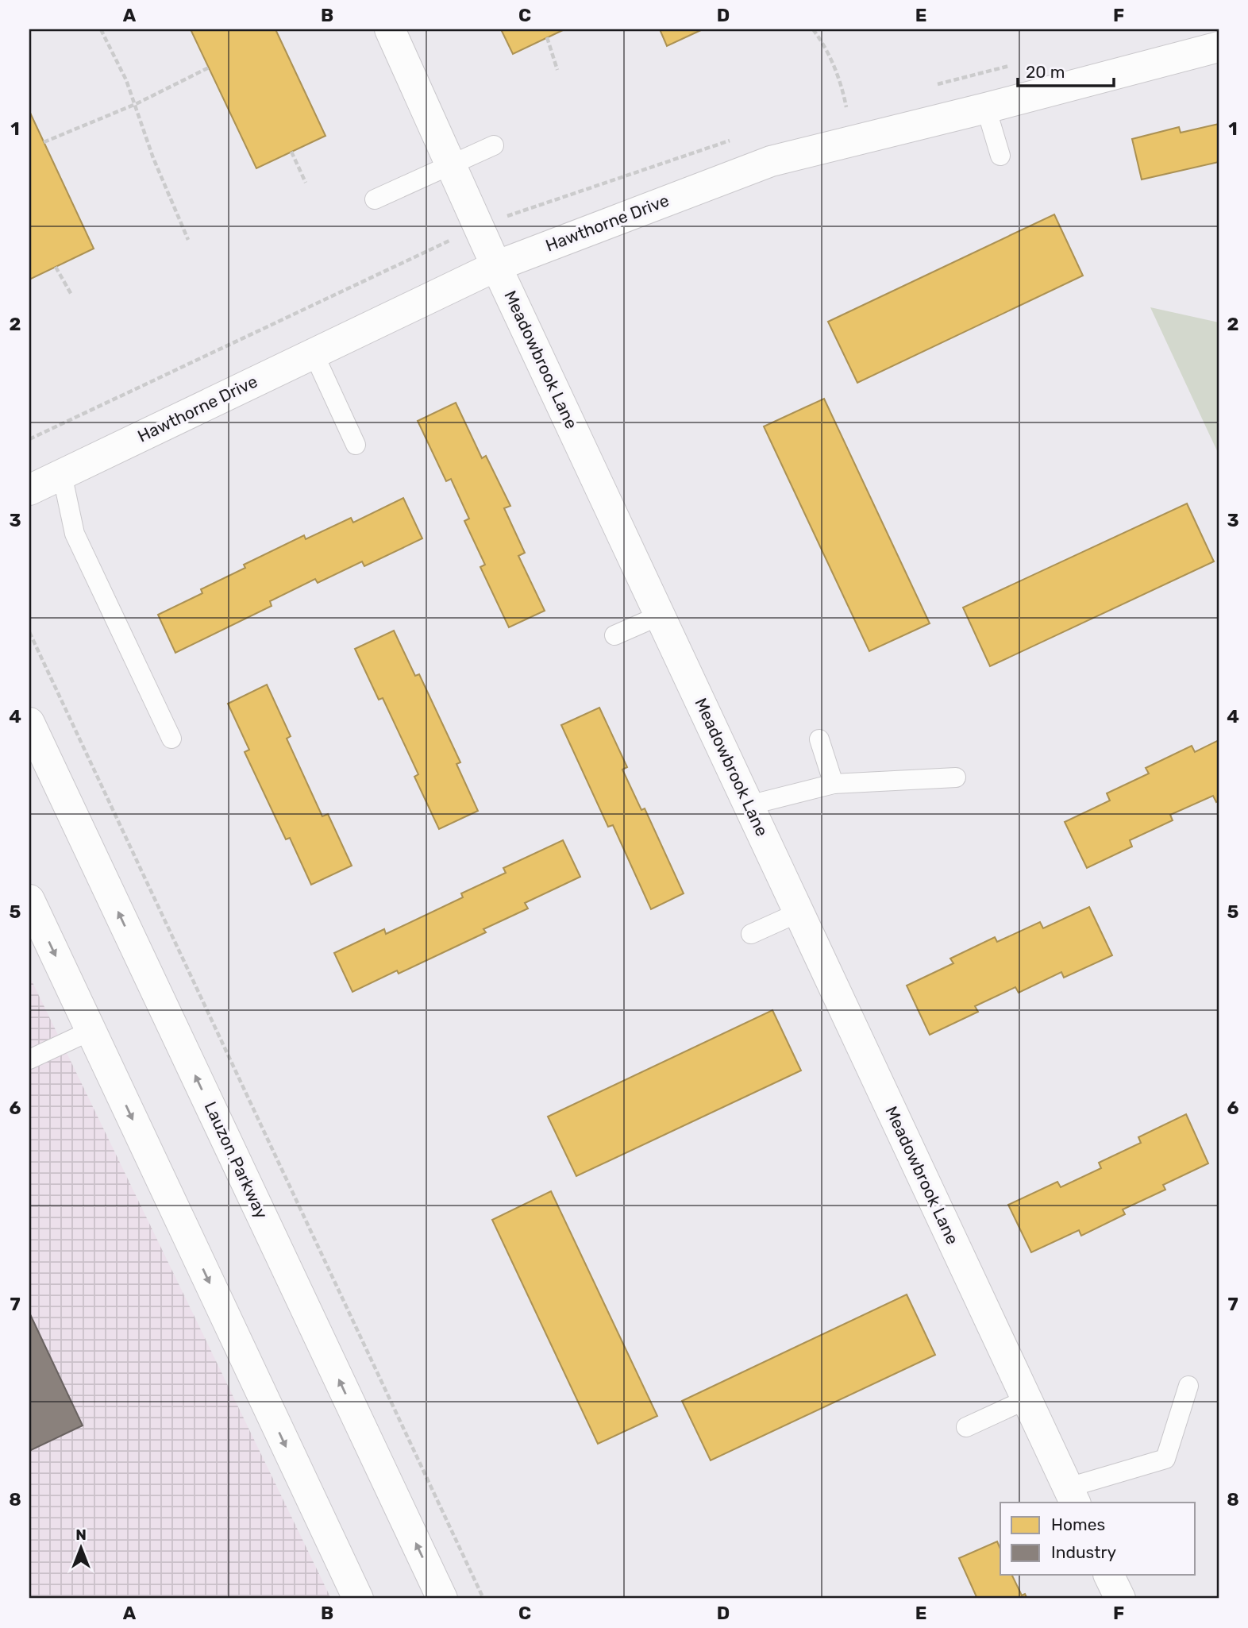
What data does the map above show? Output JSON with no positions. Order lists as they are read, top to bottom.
{
  "streets": {
    "street": ["Hawthorne Drive", "Meadowbrook Lane", "Lauzon Parkway"]
  },
  "crossings": [
    ["Hawthorne Drive", "Meadowbrook Lane"]
  ],
  "legend": ["Homes", "Industry"],
  "scale_bar": "20 m",
  "north": "top",
  "grid": {
    "columns": [
      "A",
      "B",
      "C",
      "D",
      "E",
      "F"
    ],
    "rows": [
      "1",
      "2",
      "3",
      "4",
      "5",
      "6",
      "7",
      "8"
    ]
  }
}
